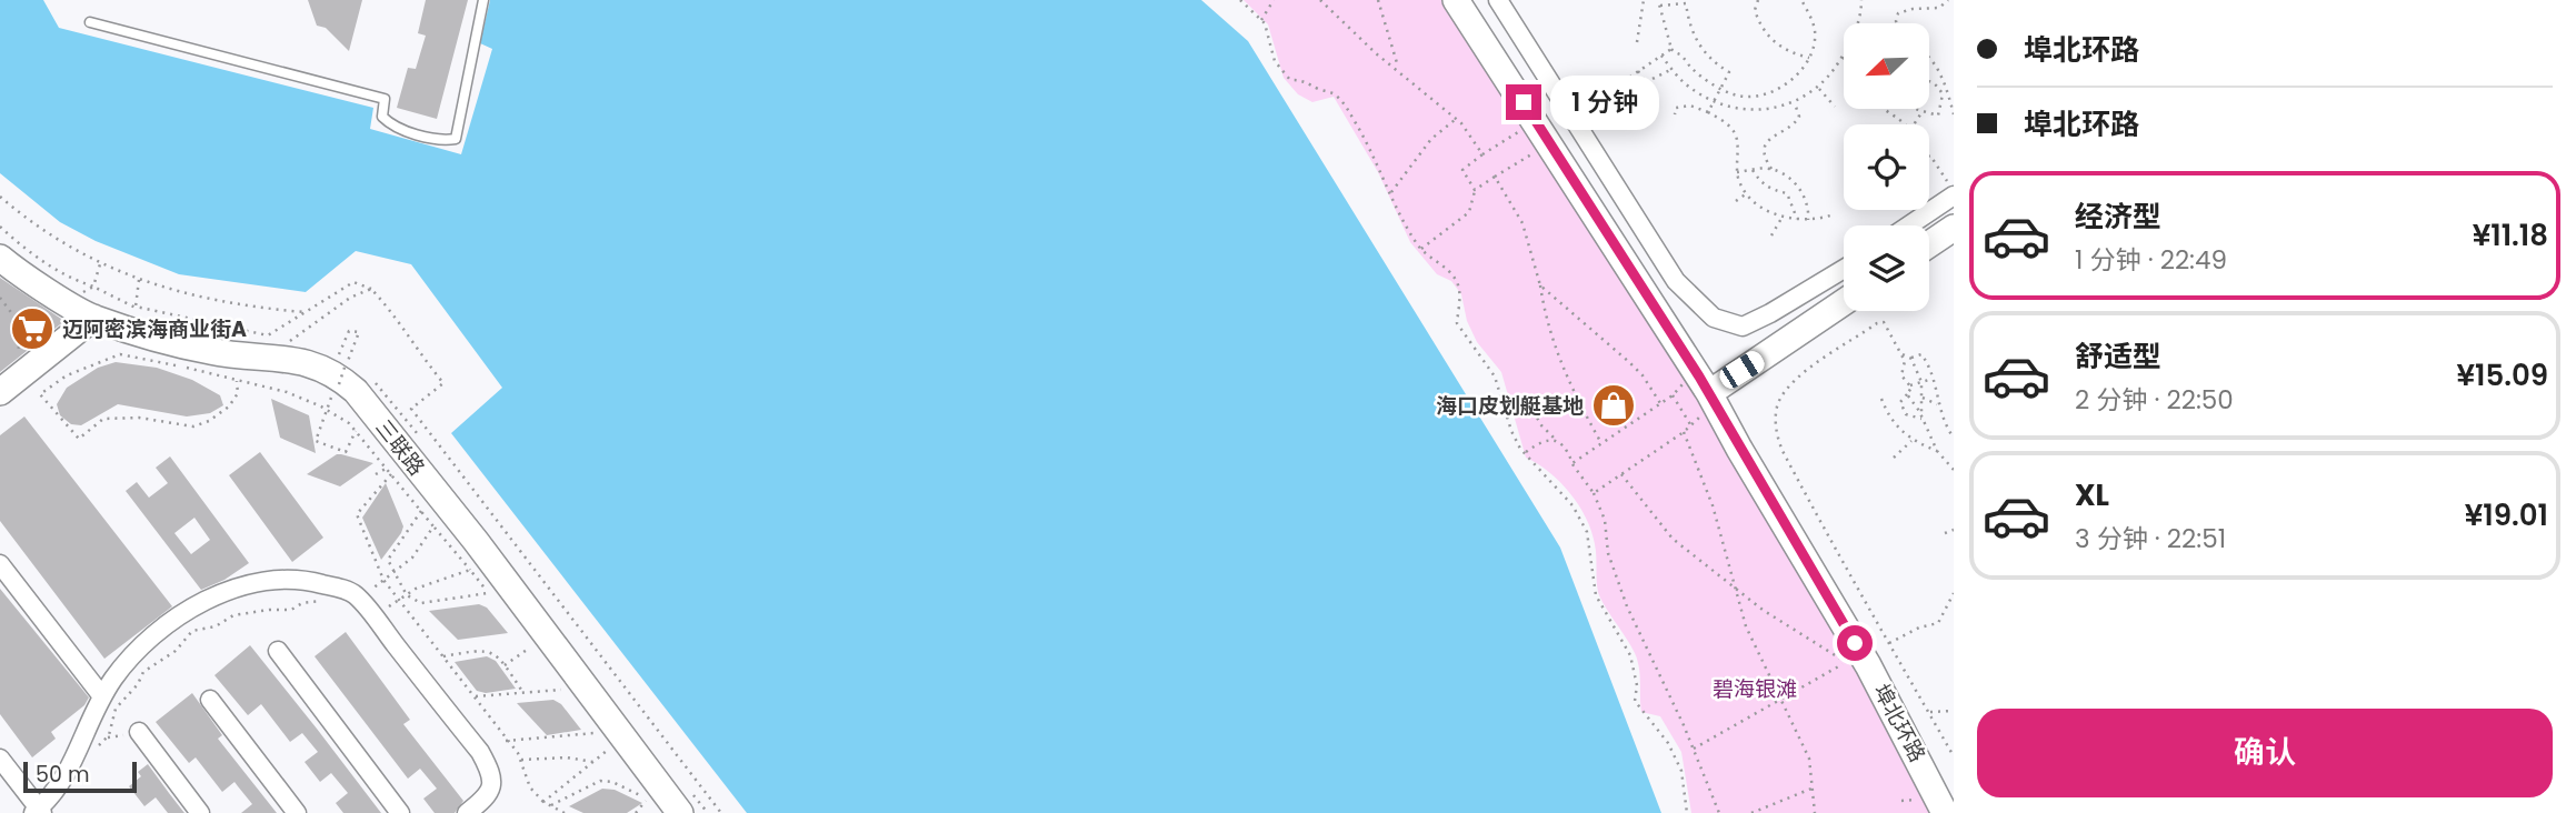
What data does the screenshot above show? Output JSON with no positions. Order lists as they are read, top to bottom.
{
  "streets": {
    "main road": ["三联路", "埠北环路"]
  },
  "parks": ["碧海银滩"],
  "places": {
    "supermarket": ["迈阿密滨海商业街A"],
    "shop": ["海口皮划艇基地"]
  },
  "scale_bar": "50 m",
  "north": "bottom left",
  "page": {
    "banner": ["埠北环路", "埠北环路"],
    "bubble": "1 分钟",
    "list": [
      {
        "name": "经济型",
        "note": "1 分钟 · 22:49",
        "value": "¥11.18"
      },
      {
        "name": "舒适型",
        "note": "2 分钟 · 22:50",
        "value": "¥15.09"
      },
      {
        "name": "XL",
        "note": "3 分钟 · 22:51",
        "value": "¥19.01"
      }
    ],
    "buttons": "确认",
    "scale": "50 m"
  }
}
